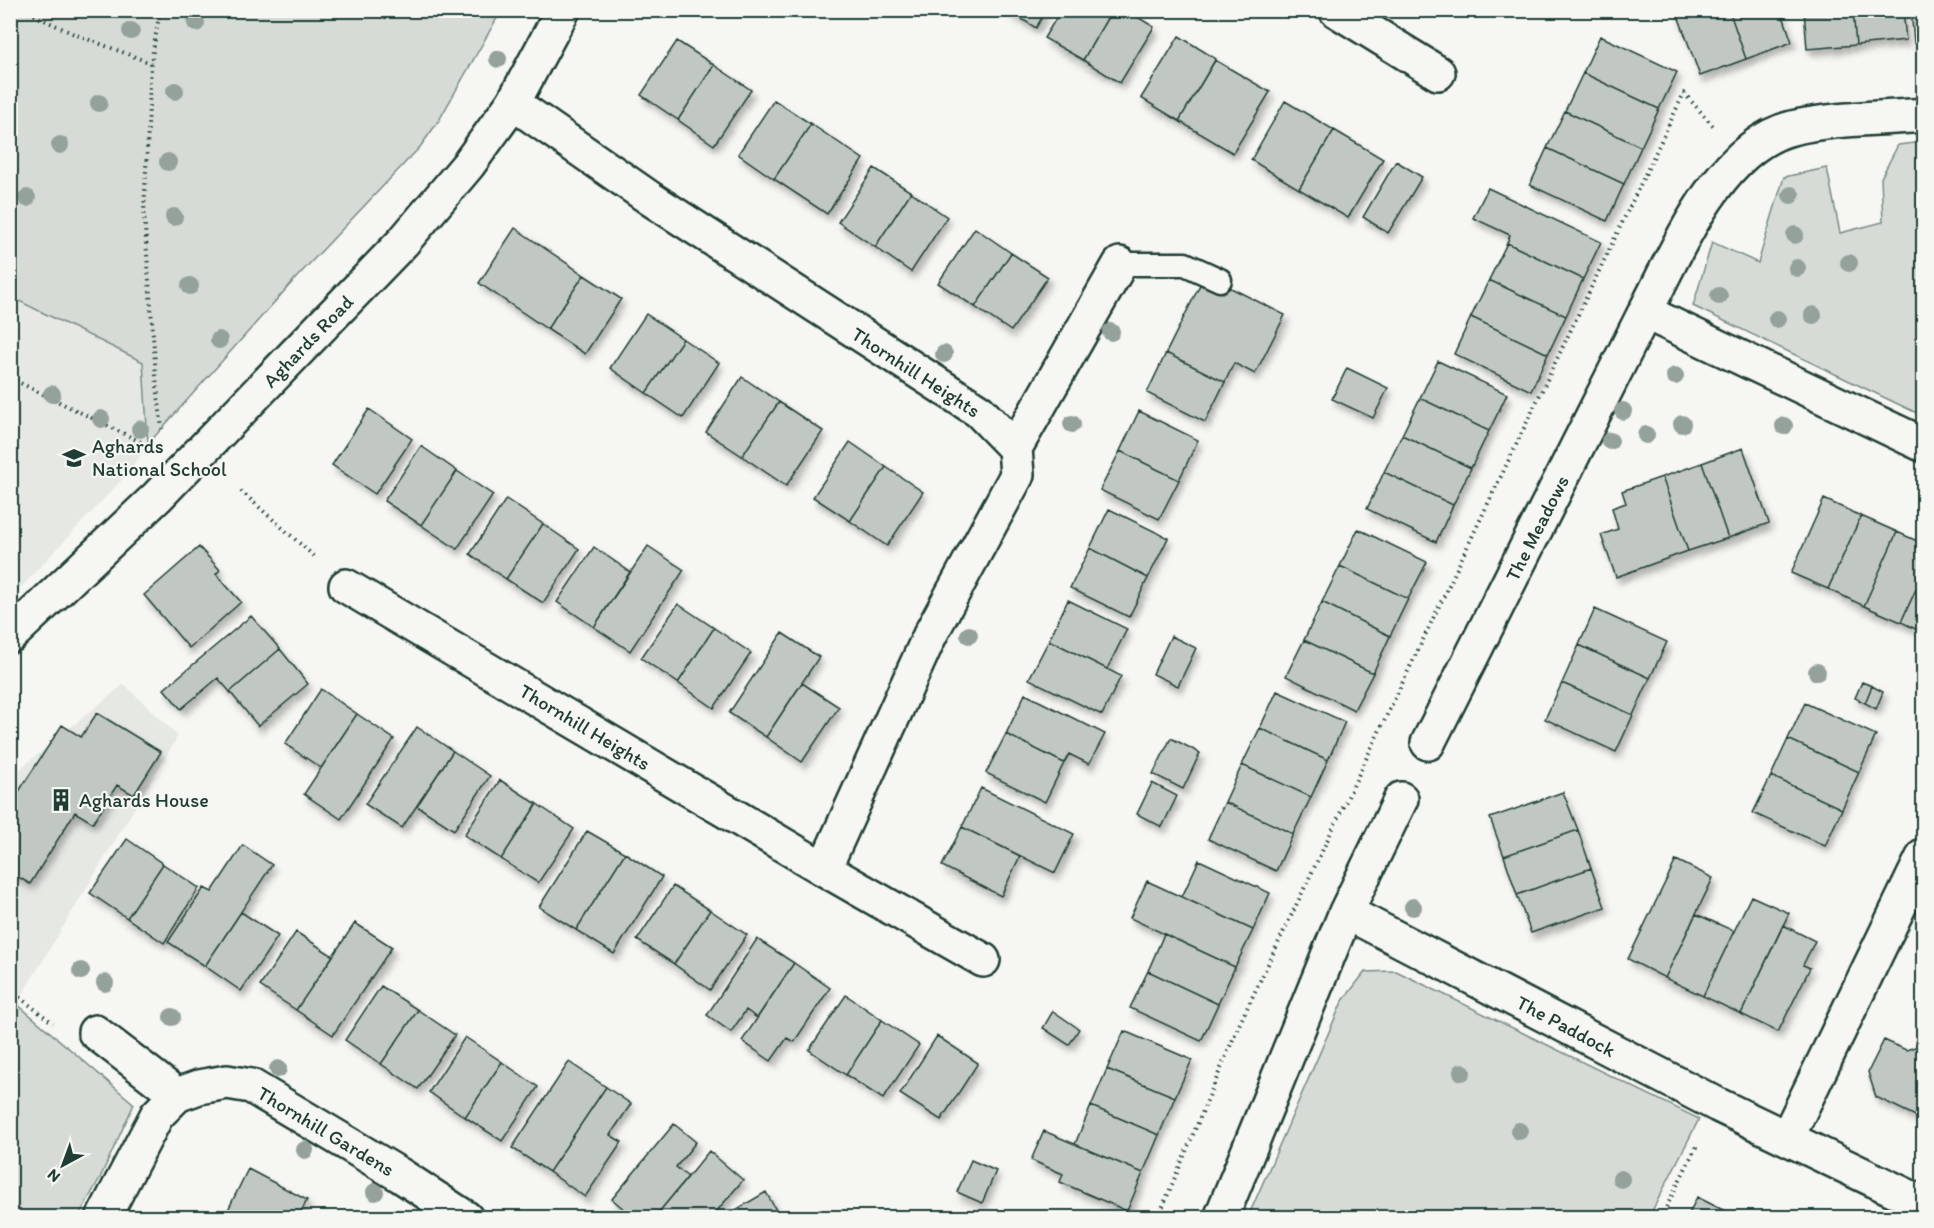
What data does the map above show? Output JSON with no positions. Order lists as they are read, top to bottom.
{
  "streets": {
    "street": [
      "Aghards Road",
      "Thornhill Heights",
      "The Meadows",
      "The Paddock",
      "Thornhill Gardens"
    ]
  },
  "crossings": [
    ["Aghards Road", "Thornhill Heights"]
  ],
  "places": {
    "school or university": ["Aghards National School"],
    "building": ["Aghards House"]
  },
  "north": "bottom left"
}
